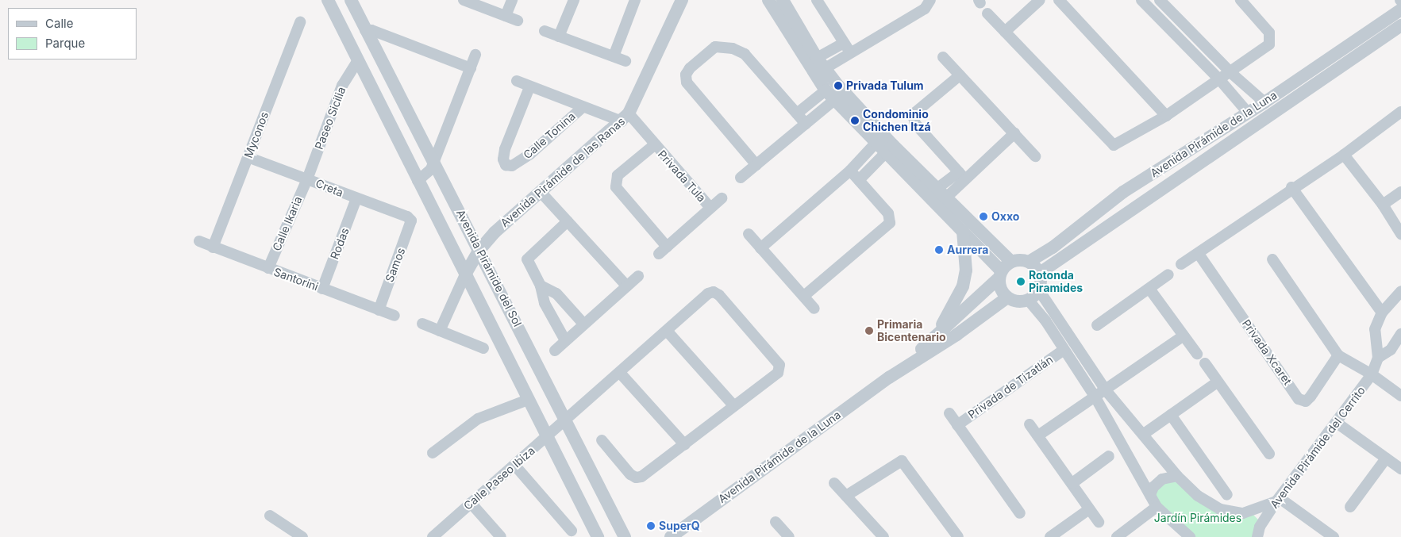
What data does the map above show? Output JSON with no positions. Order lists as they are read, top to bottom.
{
  "streets": {
    "street": [
      "Paseo Sicilia",
      "Avenida Pirámide de la Luna",
      "Myconos",
      "Calle Tonina",
      "Avenida Pirámide de las Ranas",
      "Privada Tula",
      "Creta",
      "Calle Ikaria",
      "Rodas",
      "Samos",
      "Avenida Pirámide del Sol",
      "Santorini",
      "Privada Xcaret",
      "Privada de Tizatlán",
      "Avenida Pirámide del Cerrito",
      "Calle Paseo Ibiza"
    ]
  },
  "crossings": [
    ["Paseo Sicilia", "Creta"],
    ["Paseo Sicilia", "Calle Ikaria"],
    ["Myconos", "Creta"],
    ["Myconos", "Santorini"],
    ["Calle Tonina", "Avenida Pirámide de las Ranas"],
    ["Calle Tonina", "Privada Tula"],
    ["Avenida Pirámide de las Ranas", "Privada Tula"],
    ["Avenida Pirámide de las Ranas", "Avenida Pirámide del Sol"],
    ["Creta", "Calle Ikaria"],
    ["Creta", "Rodas"],
    ["Creta", "Samos"],
    ["Calle Ikaria", "Santorini"],
    ["Rodas", "Santorini"],
    ["Samos", "Santorini"],
    ["Avenida Pirámide del Sol", "Calle Paseo Ibiza"]
  ],
  "parks": ["Jardín Pirámides"],
  "places": [
    "Privada Tulum",
    "Condominio Chichen Itzá",
    "Oxxo",
    "Aurrera",
    "Rotonda Piramides",
    "Primaria Bicentenario",
    "SuperQ"
  ],
  "legend": ["Calle", "Parque"]
}
